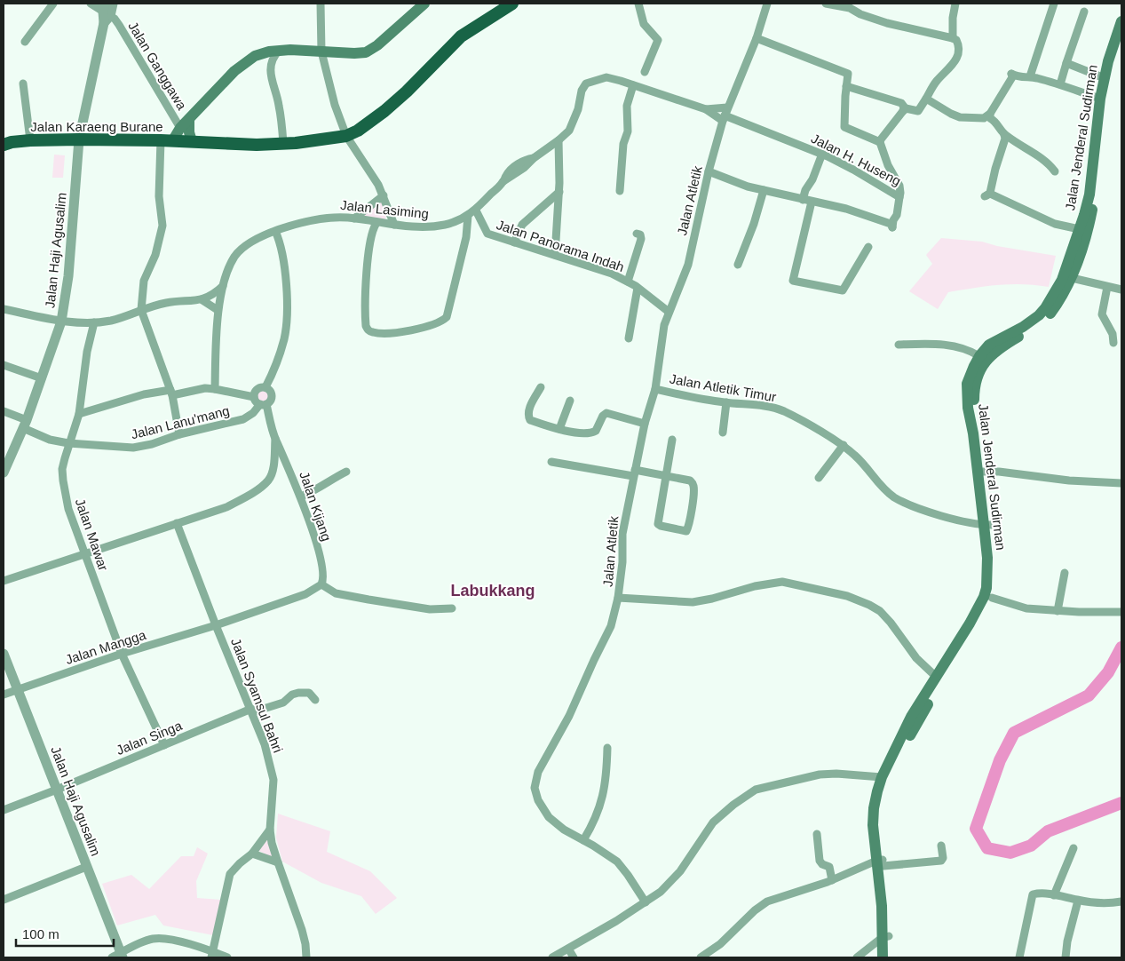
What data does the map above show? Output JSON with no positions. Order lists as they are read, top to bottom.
{
  "streets": {
    "highway": ["Jalan Karaeng Burane"],
    "main road": ["Jalan Jenderal Sudirman"],
    "street": [
      "Jalan Ganggawa",
      "Jalan H. Huseng",
      "Jalan Atletik",
      "Jalan Lasiming",
      "Jalan Panorama Indah",
      "Jalan Haji Agusalim",
      "Jalan Atletik Timur",
      "Jalan Lanu'mang",
      "Jalan Kijang",
      "Jalan Mawar",
      "Jalan Mangga",
      "Jalan Syamsul Bahri",
      "Jalan Singa"
    ]
  },
  "crossings": [
    ["Jalan Ganggawa", "Jalan Haji Agusalim"],
    ["Jalan Karaeng Burane", "Jalan Haji Agusalim"],
    ["Jalan Jenderal Sudirman", "Jalan Atletik Timur"],
    ["Jalan H. Huseng", "Jalan Atletik"],
    ["Jalan Atletik", "Jalan Panorama Indah"],
    ["Jalan Atletik", "Jalan Atletik Timur"],
    ["Jalan Lasiming", "Jalan Panorama Indah"],
    ["Jalan Haji Agusalim", "Jalan Lanu'mang"],
    ["Jalan Haji Agusalim", "Jalan Mangga"],
    ["Jalan Haji Agusalim", "Jalan Singa"],
    ["Jalan Lanu'mang", "Jalan Mawar"],
    ["Jalan Mawar", "Jalan Mangga"],
    ["Jalan Mawar", "Jalan Singa"],
    ["Jalan Mangga", "Jalan Syamsul Bahri"],
    ["Jalan Syamsul Bahri", "Jalan Singa"]
  ],
  "districts": ["Labukkang"],
  "scale_bar": "100 m"
}
